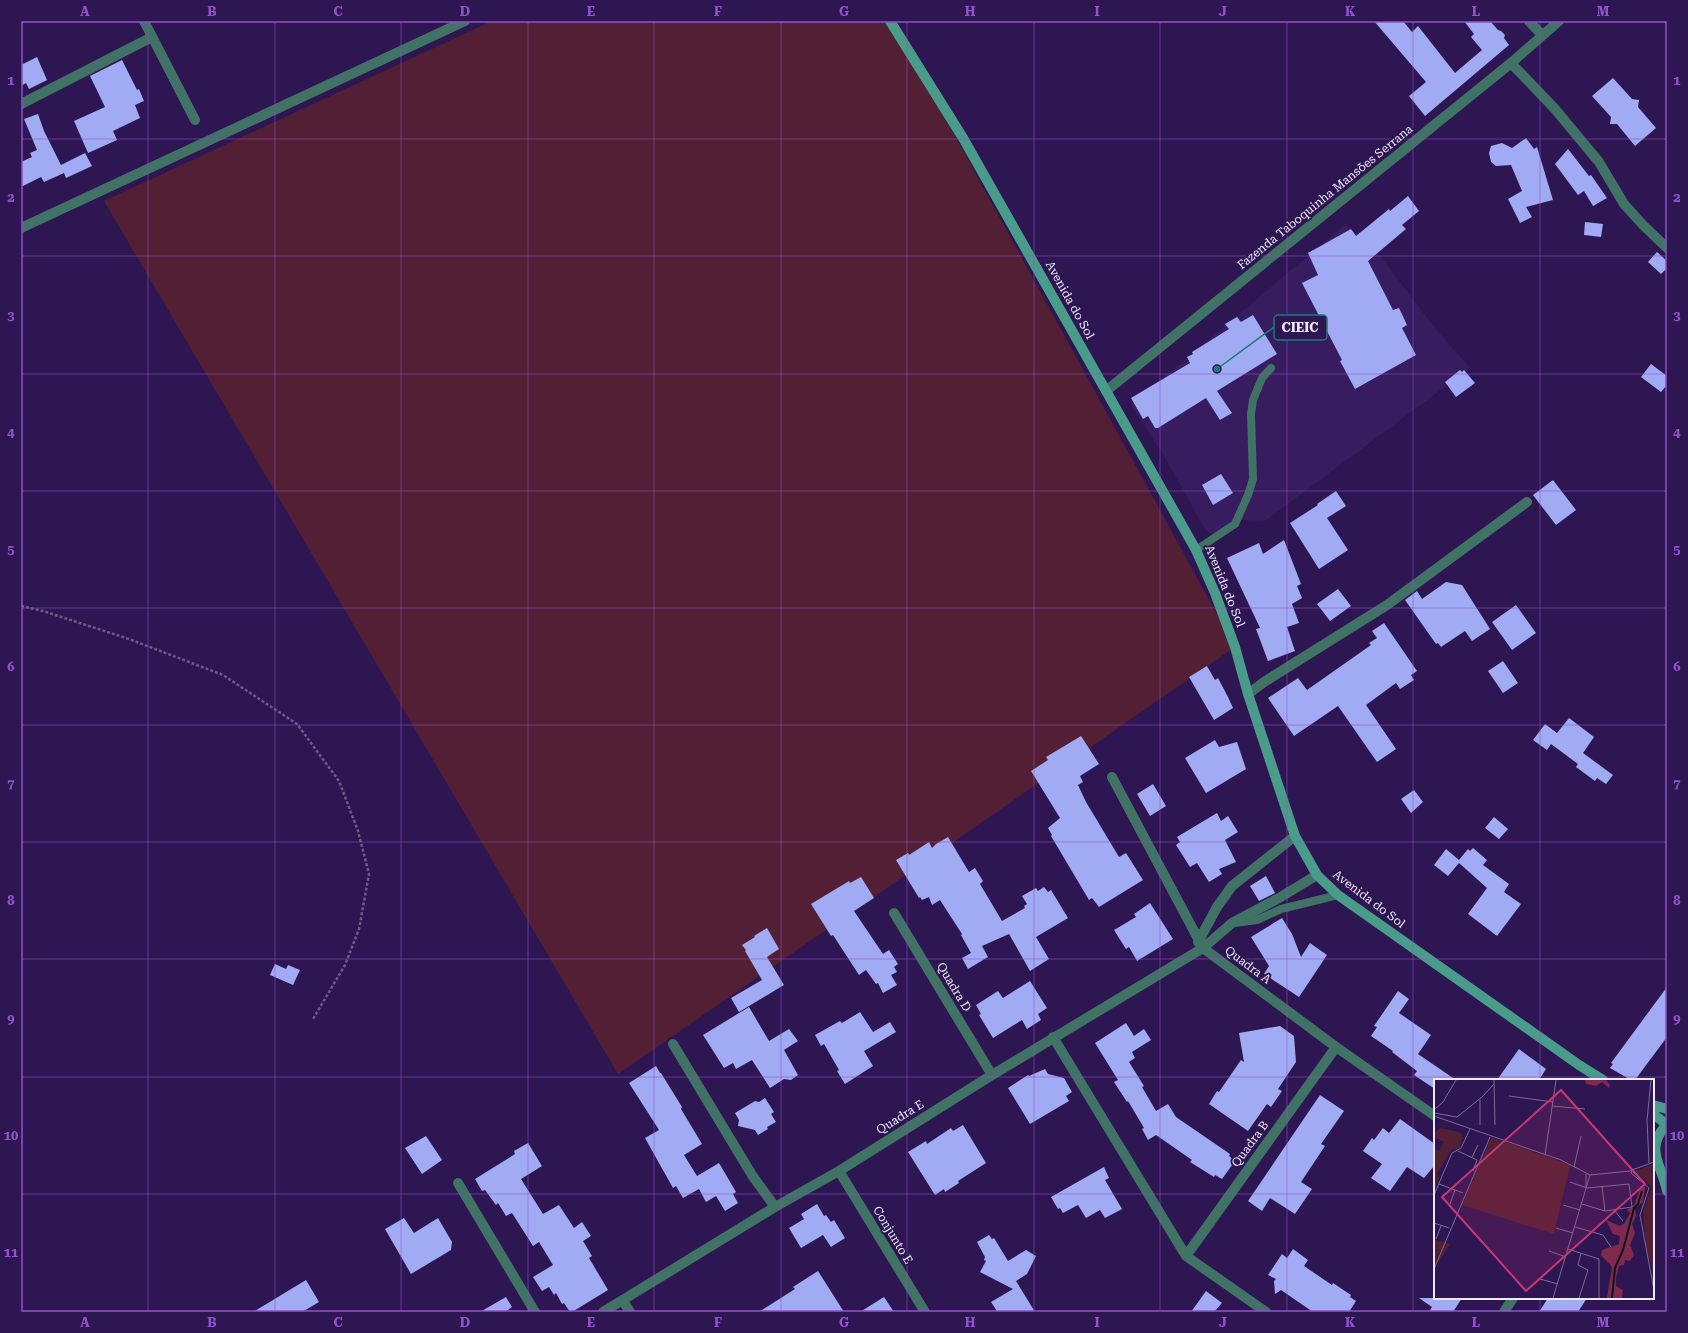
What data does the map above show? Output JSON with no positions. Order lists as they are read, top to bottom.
{
  "streets": {
    "street": [
      "Fazenda Taboquinha Mansões Serrana",
      "Avenida do Sol",
      "Quadra A",
      "Quadra D",
      "Quadra E",
      "Quadra B",
      "Conjunto E"
    ]
  },
  "crossings": [
    ["Fazenda Taboquinha Mansões Serrana", "Avenida do Sol"],
    ["Avenida do Sol", "Quadra E"],
    ["Quadra A", "Quadra E"],
    ["Quadra A", "Quadra B"],
    ["Quadra D", "Quadra E"],
    ["Quadra E", "Conjunto E"]
  ],
  "places": ["CIEIC"],
  "grid": {
    "columns": [
      "A",
      "B",
      "C",
      "D",
      "E",
      "F",
      "G",
      "H",
      "I",
      "J",
      "K",
      "L",
      "M"
    ],
    "rows": [
      "1",
      "2",
      "3",
      "4",
      "5",
      "6",
      "7",
      "8",
      "9",
      "10",
      "11"
    ]
  }
}
